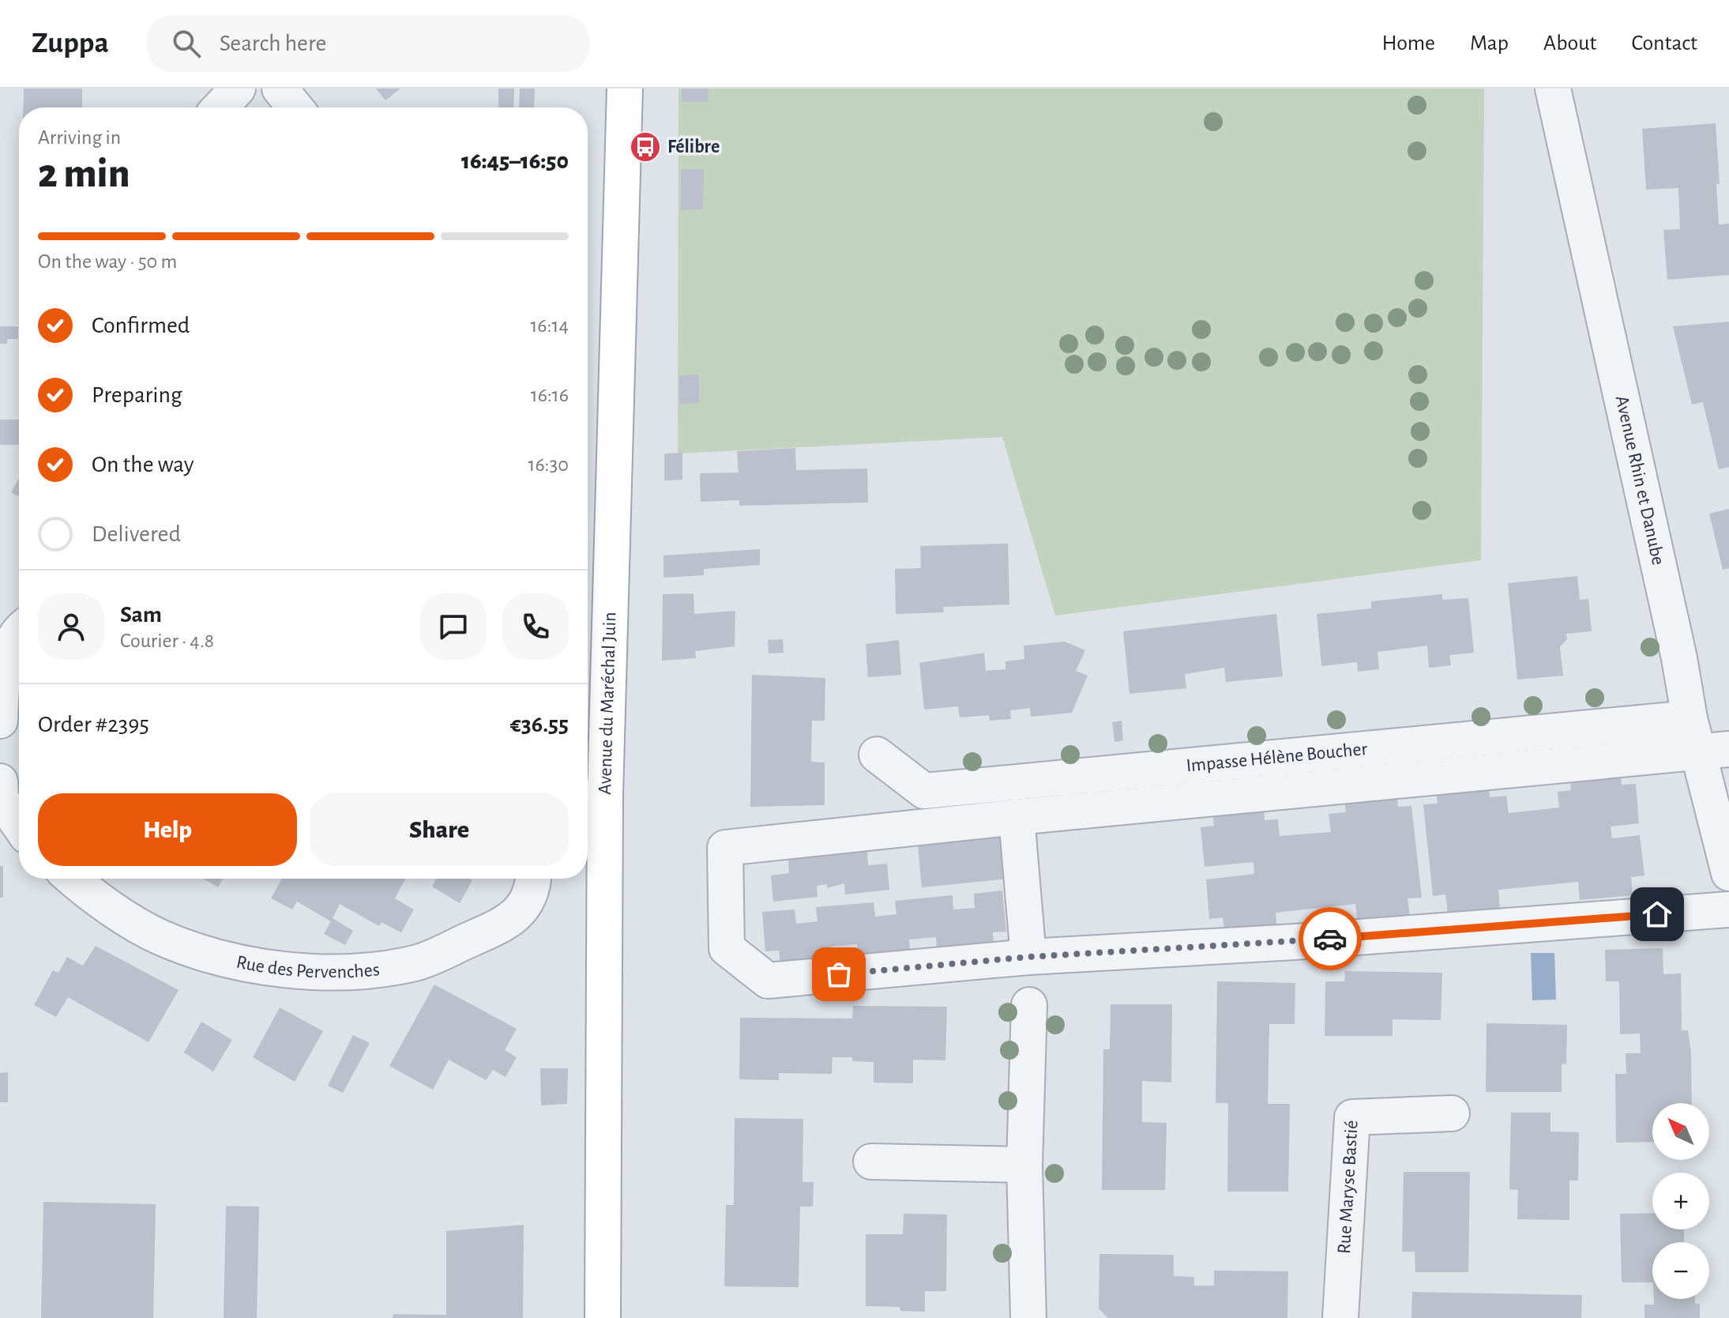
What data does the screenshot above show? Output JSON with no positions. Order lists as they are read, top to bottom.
{
  "streets": {
    "main road": ["Avenue du Maréchal Juin"],
    "street": [
      "Avenue Rhin et Danube",
      "Impasse Hélène Boucher",
      "Rue des Pervenches",
      "Rue Maryse Bastié"
    ]
  },
  "crossings": [
    ["Avenue Rhin et Danube", "Impasse Hélène Boucher"]
  ],
  "places": {
    "bus stop": ["Félibre"]
  },
  "north": "top left",
  "page": {
    "header": "Zuppa",
    "search": "Search here",
    "nav": [
      "Home",
      "Map",
      "About",
      "Contact"
    ],
    "heading": ["2 min", "Arriving in", "16:45–16:50"],
    "panel": [
      "Sam",
      "Courier · 4.8",
      "Order #2395",
      "€36.55"
    ],
    "bar": "On the way · 50 m",
    "list": [
      ["Confirmed", "16:14"],
      ["Preparing", "16:16"],
      ["On the way", "16:30"],
      "Delivered"
    ],
    "buttons": ["Help", "Share"],
    "map_buttons": ["+", "−"]
  }
}
